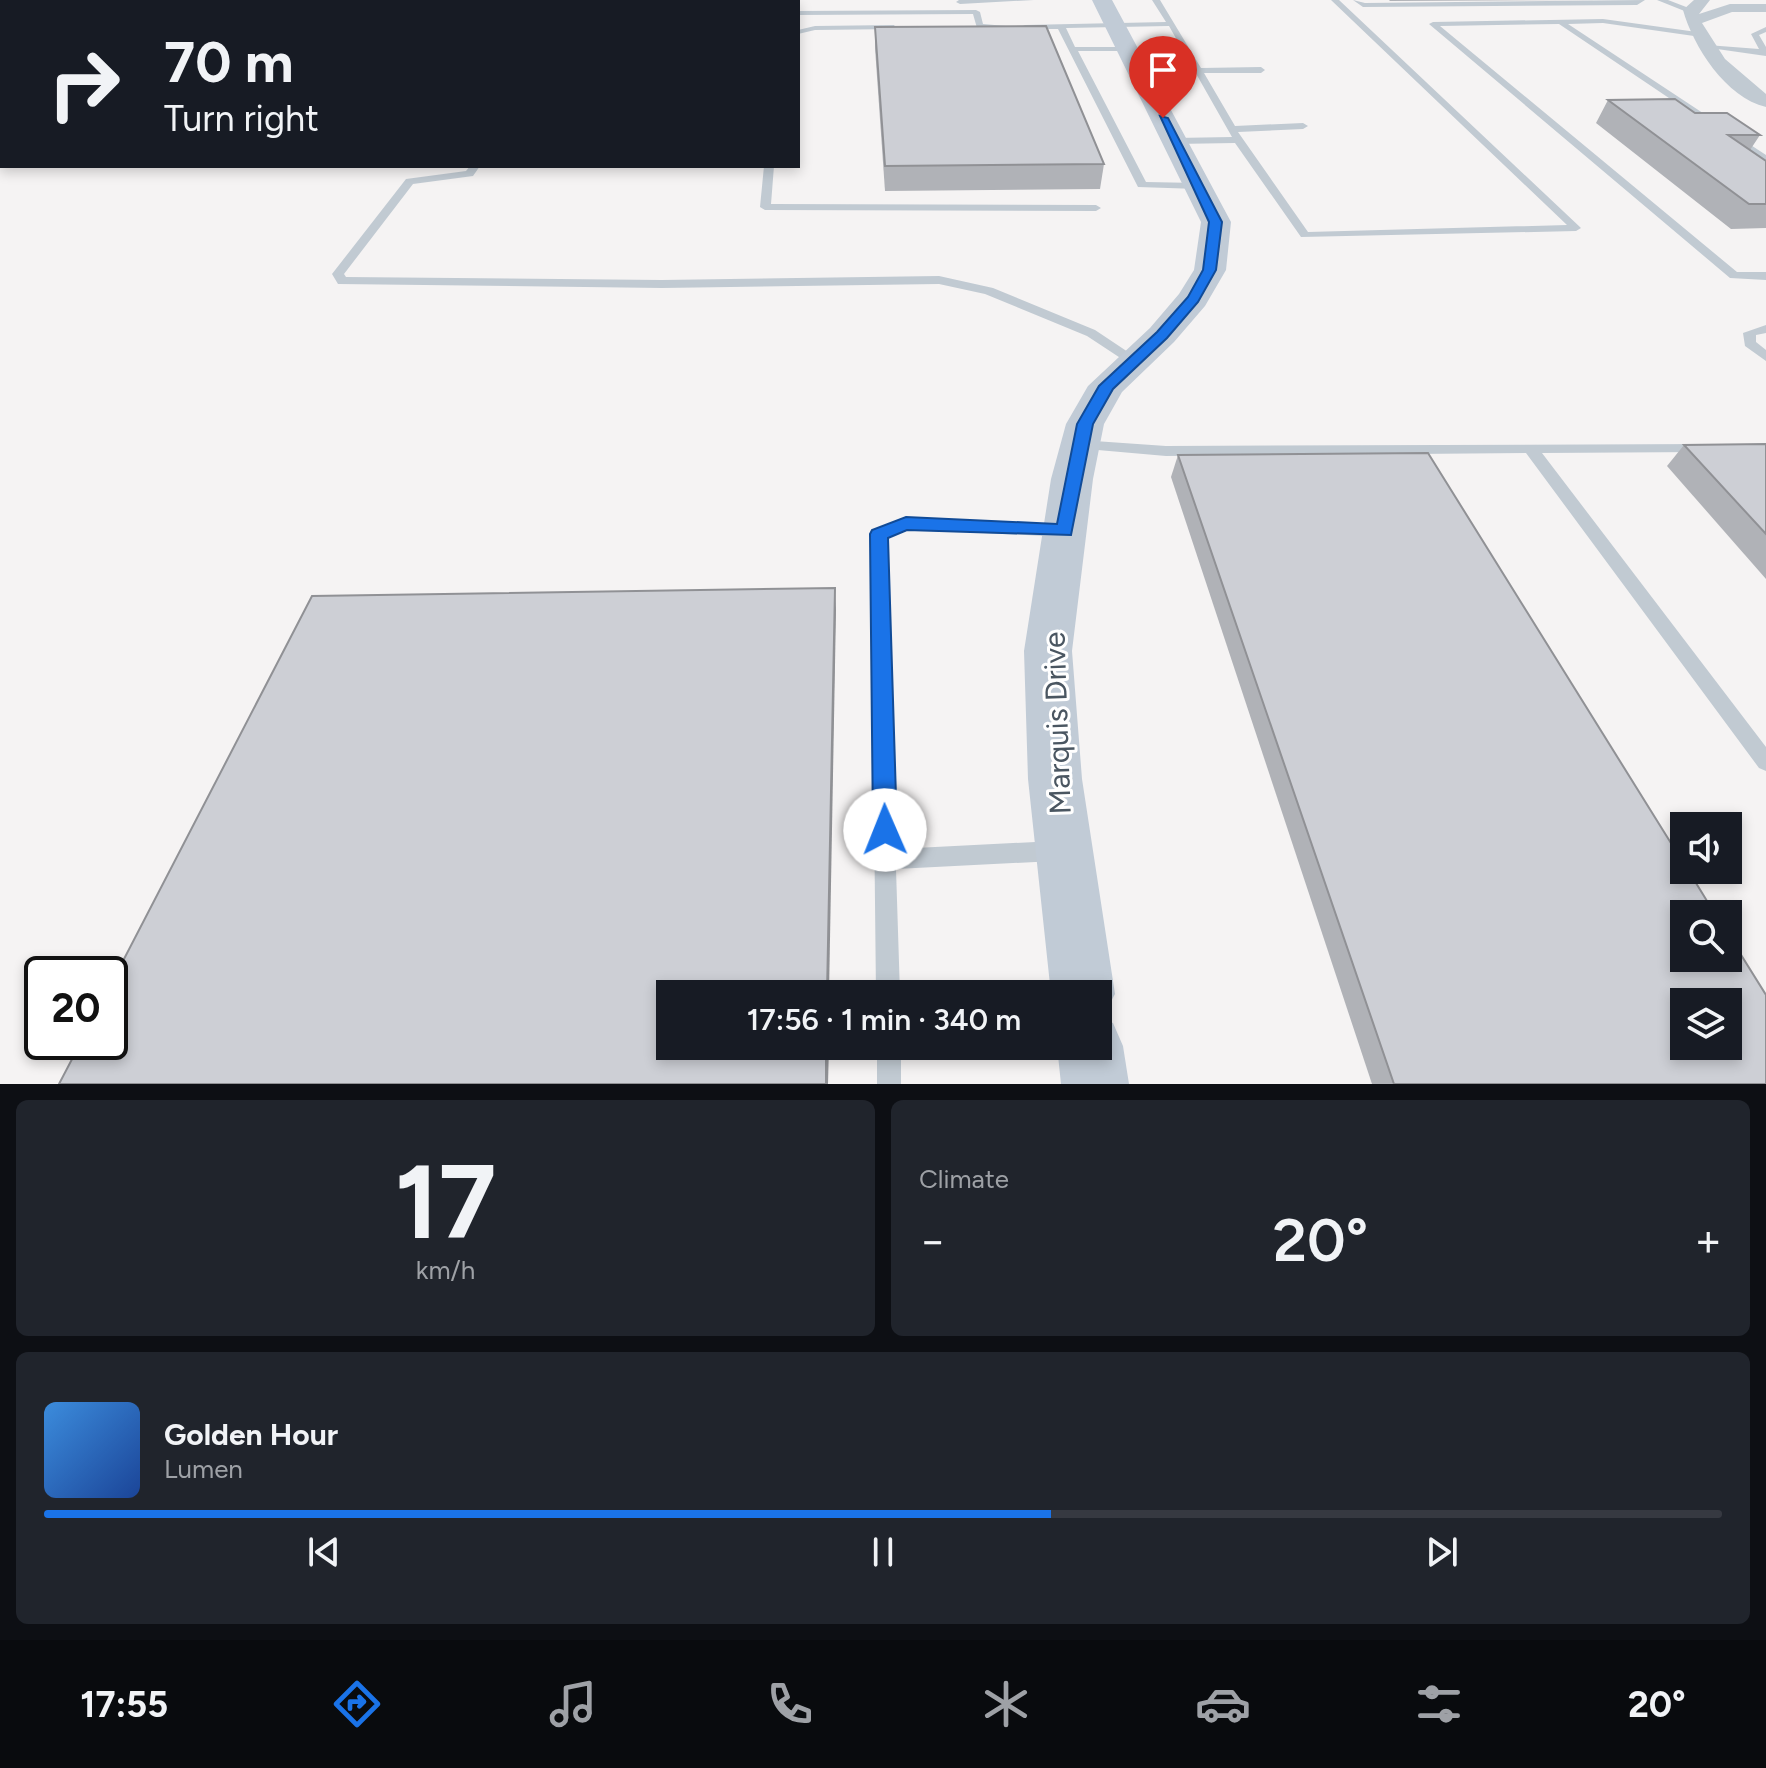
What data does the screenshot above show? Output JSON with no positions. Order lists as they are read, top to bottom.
{
  "streets": {
    "street": ["Marquis Drive"]
  },
  "page": {
    "turn": ["70 m", "Turn right"],
    "limit": "20",
    "trip": "17:56 · 1 min · 340 m",
    "tile": [
      ["17", "km/h"],
      "Climate"
    ],
    "heat": ["−", "20°", "+"],
    "song": ["Golden Hour", "Lumen"],
    "tabs": ["17:55", "20°"]
  }
}
